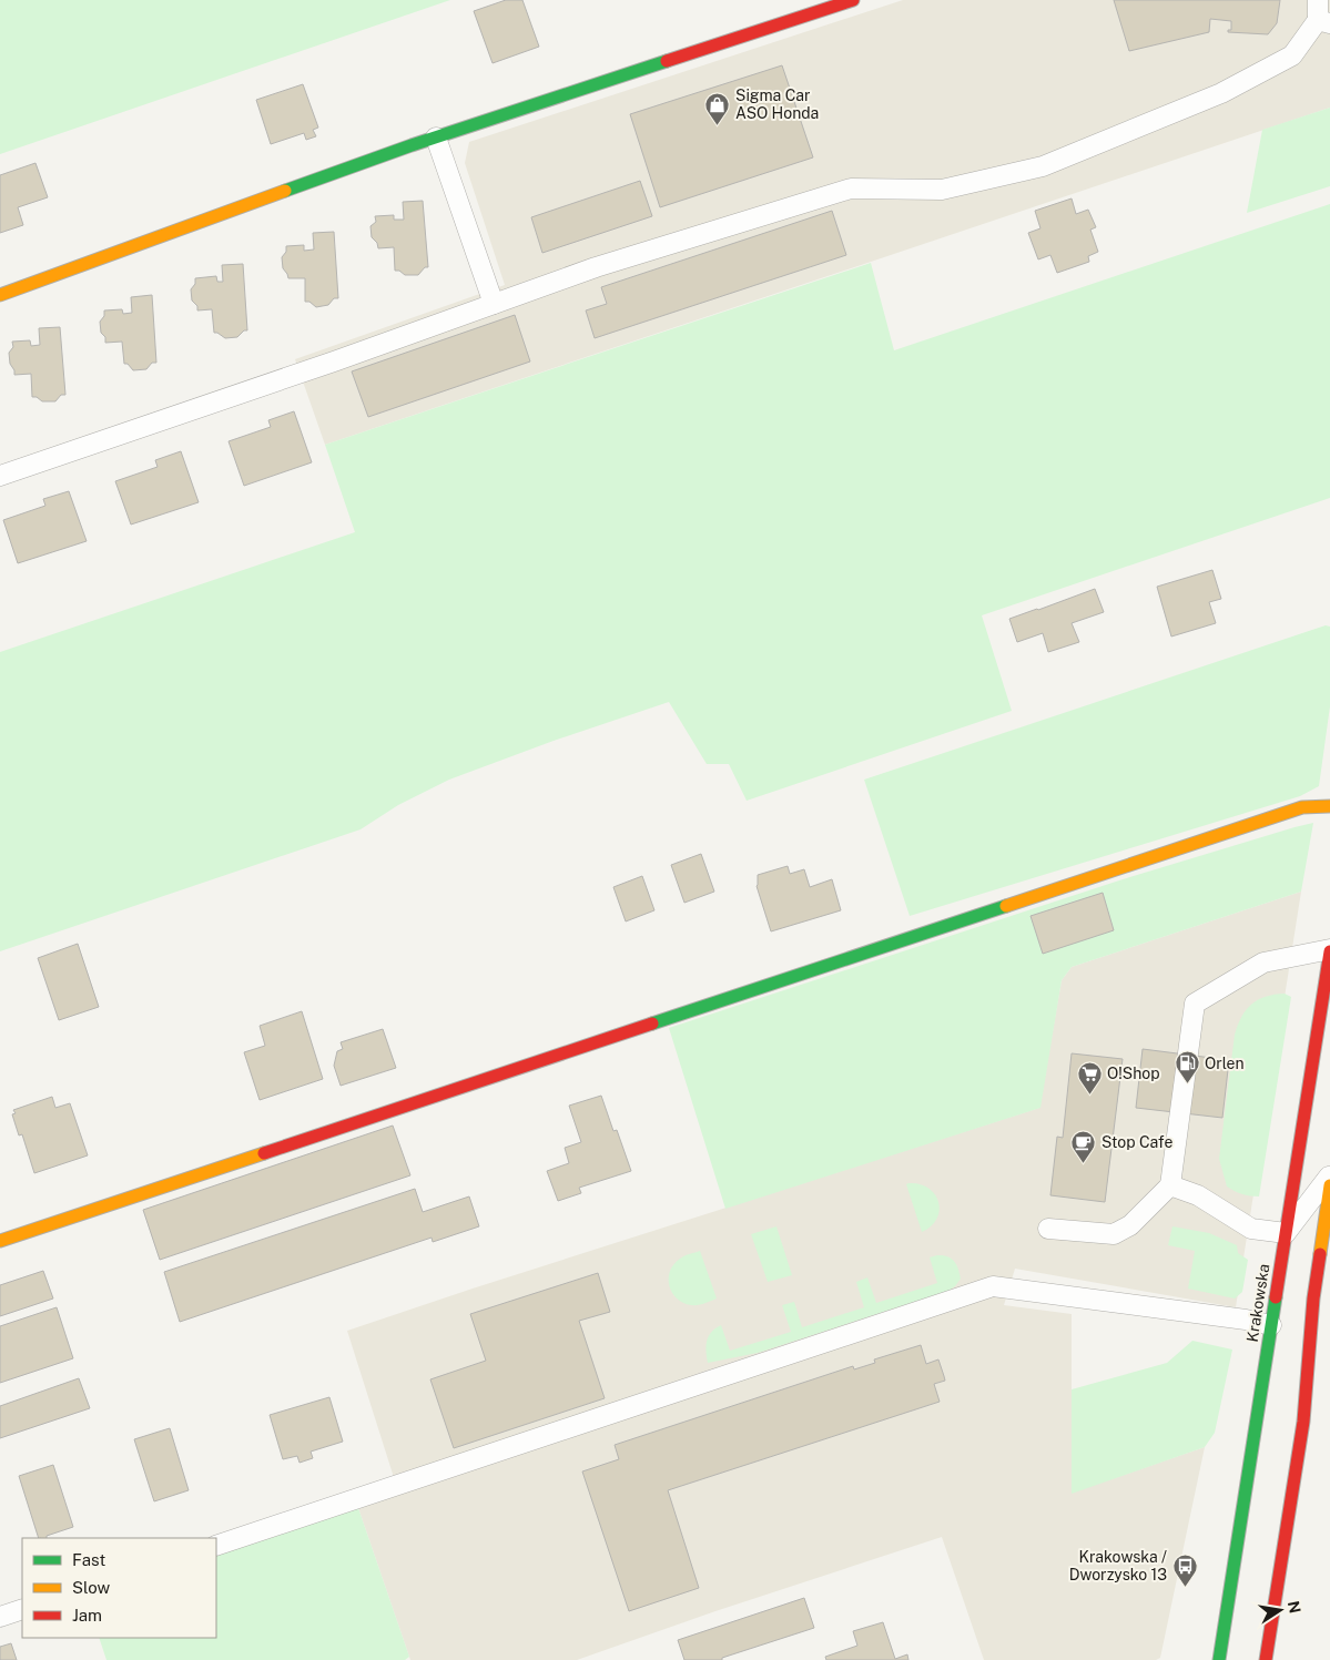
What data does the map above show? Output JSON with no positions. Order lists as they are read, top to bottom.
{
  "streets": {
    "street": ["Krakowska"]
  },
  "places": {
    "shop": ["Sigma Car ASO Honda"],
    "fuel station": ["Orlen"],
    "supermarket": ["O!Shop"],
    "cafe": ["Stop Cafe"],
    "bus stop": ["Krakowska / Dworzysko 13"]
  },
  "legend": ["Fast", "Slow", "Jam"],
  "north": "right"
}
